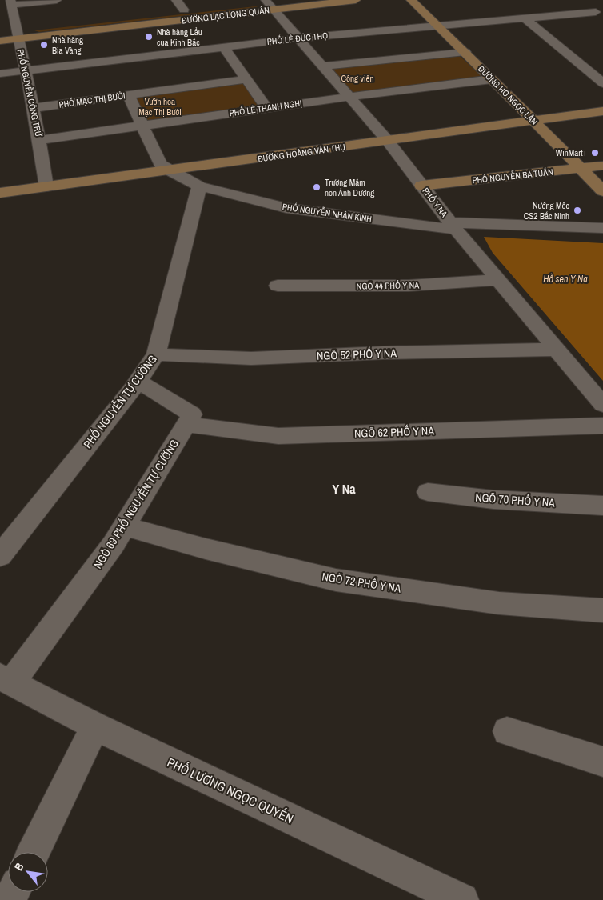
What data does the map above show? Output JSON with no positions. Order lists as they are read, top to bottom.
{
  "streets": {
    "street": [
      "ĐƯỜNG LẠC LONG QUÂN",
      "PHỐ LÊ ĐỨC THỌ",
      "PHỐ NGUYỄN CÔNG TRỨ",
      "ĐƯỜNG HỒ NGỌC LÂN",
      "PHỐ MẠC THỊ BƯỞI",
      "PHỐ LÊ THANH NGHỊ",
      "ĐƯỜNG HOÀNG VĂN THỤ",
      "PHỐ NGUYỄN BÁ TUẤN",
      "PHỐ Y NA",
      "PHỐ NGUYỄN NHÂN KÍNH",
      "NGÕ 44 PHỐ Y NA",
      "NGÕ 52 PHỐ Y NA",
      "PHỐ NGUYỄN TỰ CƯỜNG",
      "NGÕ 62 PHỐ Y NA",
      "NGÕ 70 PHỐ Y NA",
      "NGÕ 69 PHỐ NGUYỄN TỰ CƯỜNG",
      "NGÕ 72 PHỐ Y NA",
      "PHỐ LƯƠNG NGỌC QUYẾN"
    ]
  },
  "crossings": [
    ["ĐƯỜNG LẠC LONG QUÂN", "PHỐ NGUYỄN CÔNG TRỨ"],
    ["ĐƯỜNG LẠC LONG QUÂN", "PHỐ Y NA"],
    ["PHỐ LÊ ĐỨC THỌ", "PHỐ NGUYỄN CÔNG TRỨ"],
    ["PHỐ LÊ ĐỨC THỌ", "ĐƯỜNG HỒ NGỌC LÂN"],
    ["PHỐ LÊ ĐỨC THỌ", "PHỐ Y NA"],
    ["PHỐ NGUYỄN CÔNG TRỨ", "PHỐ MẠC THỊ BƯỞI"],
    ["PHỐ NGUYỄN CÔNG TRỨ", "PHỐ LÊ THANH NGHỊ"],
    ["PHỐ NGUYỄN CÔNG TRỨ", "ĐƯỜNG HOÀNG VĂN THỤ"],
    ["ĐƯỜNG HỒ NGỌC LÂN", "PHỐ LÊ THANH NGHỊ"],
    ["ĐƯỜNG HỒ NGỌC LÂN", "ĐƯỜNG HOÀNG VĂN THỤ"],
    ["ĐƯỜNG HỒ NGỌC LÂN", "PHỐ NGUYỄN BÁ TUẤN"],
    ["PHỐ LÊ THANH NGHỊ", "PHỐ Y NA"],
    ["ĐƯỜNG HOÀNG VĂN THỤ", "PHỐ Y NA"],
    ["PHỐ NGUYỄN BÁ TUẤN", "PHỐ Y NA"],
    ["PHỐ Y NA", "PHỐ NGUYỄN NHÂN KÍNH"],
    ["PHỐ Y NA", "NGÕ 44 PHỐ Y NA"],
    ["PHỐ Y NA", "NGÕ 52 PHỐ Y NA"],
    ["PHỐ NGUYỄN NHÂN KÍNH", "PHỐ NGUYỄN TỰ CƯỜNG"],
    ["NGÕ 52 PHỐ Y NA", "PHỐ NGUYỄN TỰ CƯỜNG"],
    ["NGÕ 62 PHỐ Y NA", "NGÕ 69 PHỐ NGUYỄN TỰ CƯỜNG"],
    ["NGÕ 69 PHỐ NGUYỄN TỰ CƯỜNG", "NGÕ 72 PHỐ Y NA"],
    ["NGÕ 69 PHỐ NGUYỄN TỰ CƯỜNG", "PHỐ LƯƠNG NGỌC QUYẾN"]
  ],
  "districts": ["Y Na"],
  "water": ["Hồ sen Y Na"],
  "parks": ["Công viên", "Vườn hoa Mạc Thị Bưởi"],
  "places": [
    "Nhà hàng Lẩu cua Kinh Bắc",
    "Nhà hàng Bia Vàng",
    "WinMart+",
    "Trường Mầm non Ánh Dương",
    "Nướng Mộc CS2 Bắc Ninh"
  ],
  "north": "top left"
}
